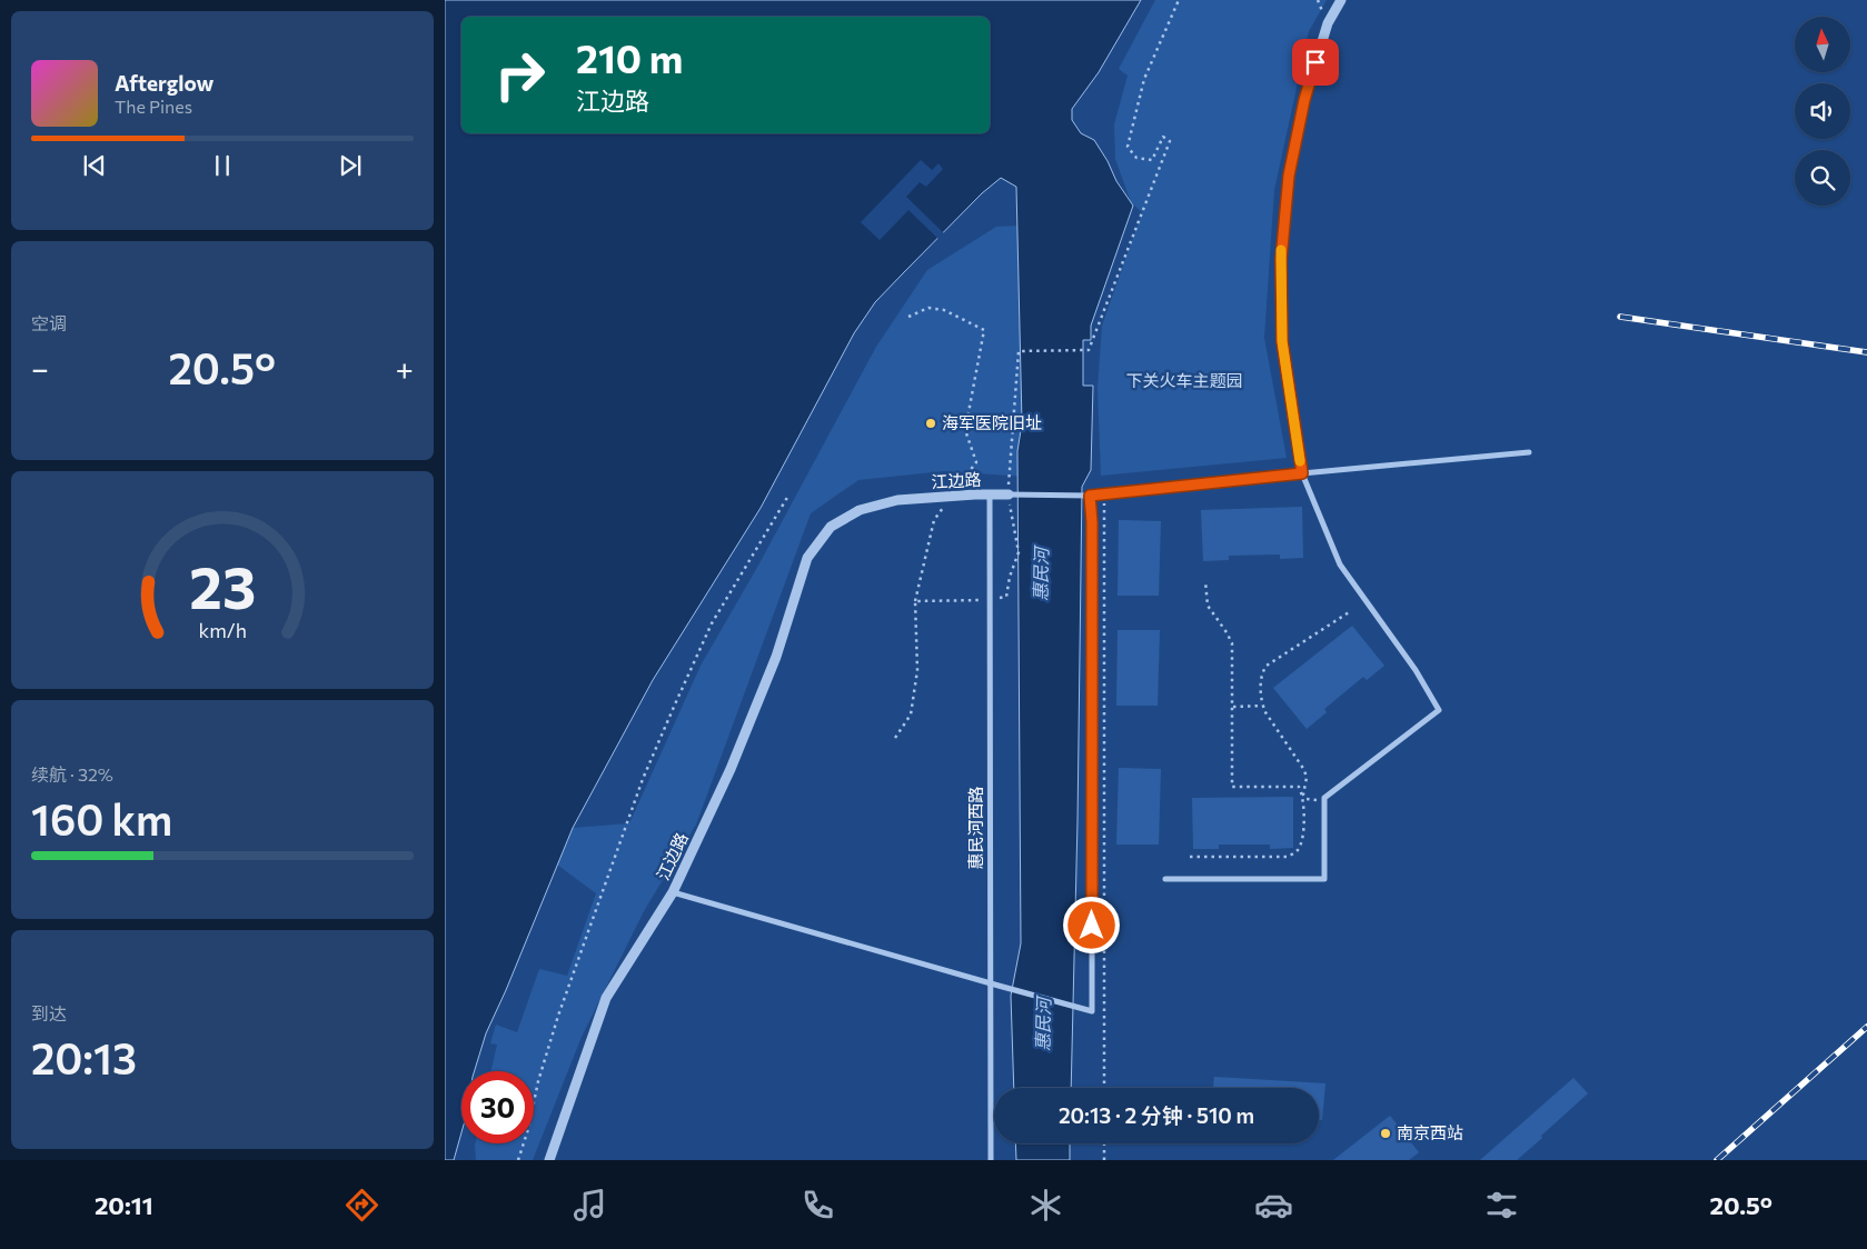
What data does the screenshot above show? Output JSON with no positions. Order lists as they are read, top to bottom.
{
  "streets": {
    "street": ["江边路", "惠民河西路"]
  },
  "water": ["惠民河"],
  "parks": ["下关火车主题园"],
  "places": ["海军医院旧址", "南京西站"],
  "north": "top",
  "page": {
    "turn": ["210 m", "江边路"],
    "song": ["Afterglow", "The Pines"],
    "tile": [
      "空调",
      ["续航 · 32%", "160 km"],
      ["到达", "20:13"]
    ],
    "heat": ["−", "20.5°", "+"],
    "limit": "30",
    "trip": "20:13 · 2 分钟 · 510 m",
    "tabs": ["20:11", "20.5°"],
    "gauge": ["23", "km/h"]
  }
}
